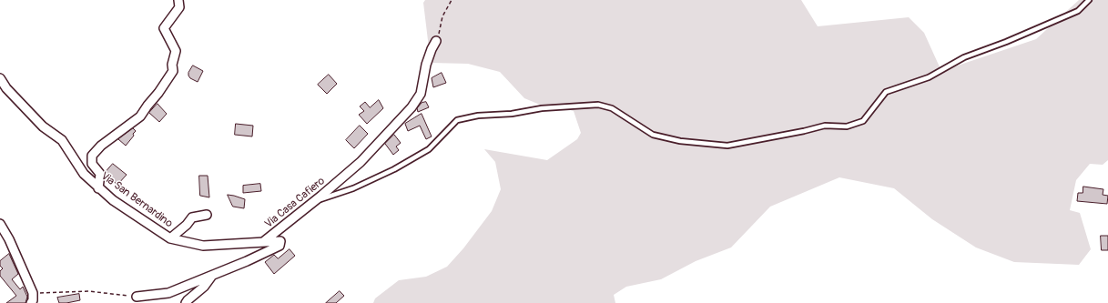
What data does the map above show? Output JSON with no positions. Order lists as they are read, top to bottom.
{
  "streets": {
    "street": ["Via San Bernardino", "Via Casa Cafiero"]
  },
  "crossings": [
    ["Via San Bernardino", "Via Casa Cafiero"]
  ]
}
